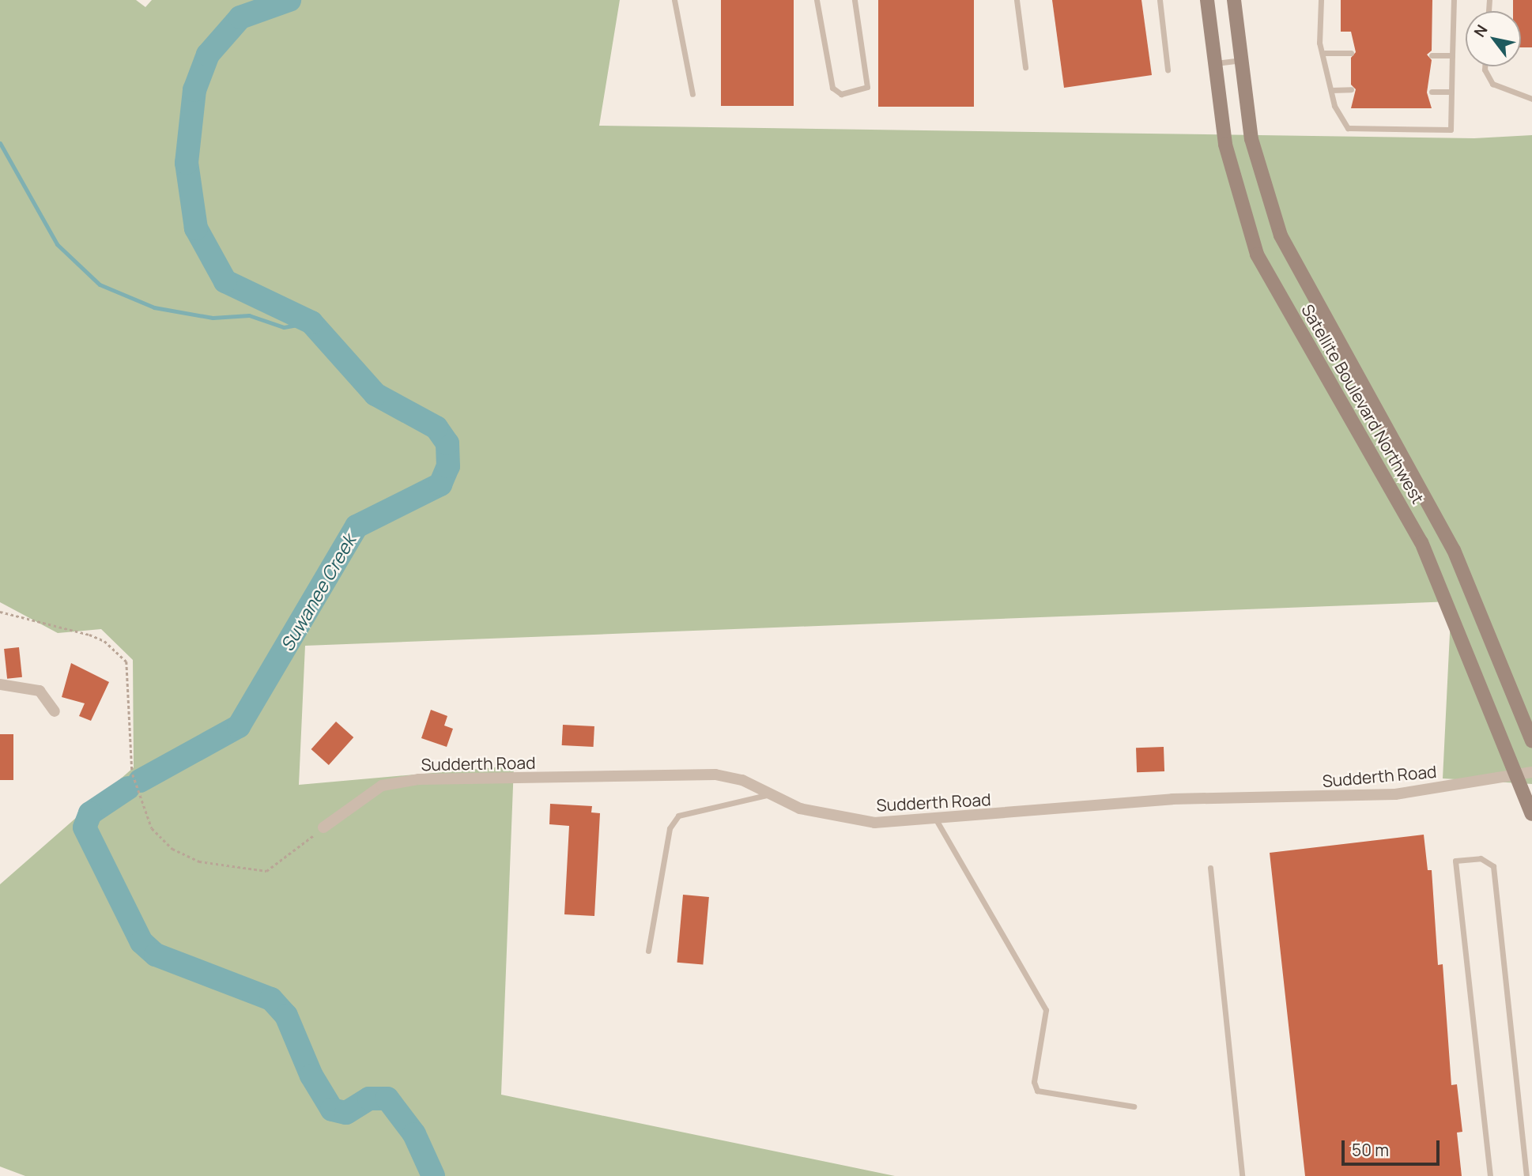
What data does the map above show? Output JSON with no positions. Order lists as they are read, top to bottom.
{
  "streets": {
    "main road": ["Satellite Boulevard Northwest"],
    "street": ["Sudderth Road"]
  },
  "crossings": [
    ["Satellite Boulevard Northwest", "Sudderth Road"]
  ],
  "water": ["Suwanee Creek"],
  "scale_bar": "50 m",
  "north": "top left"
}
